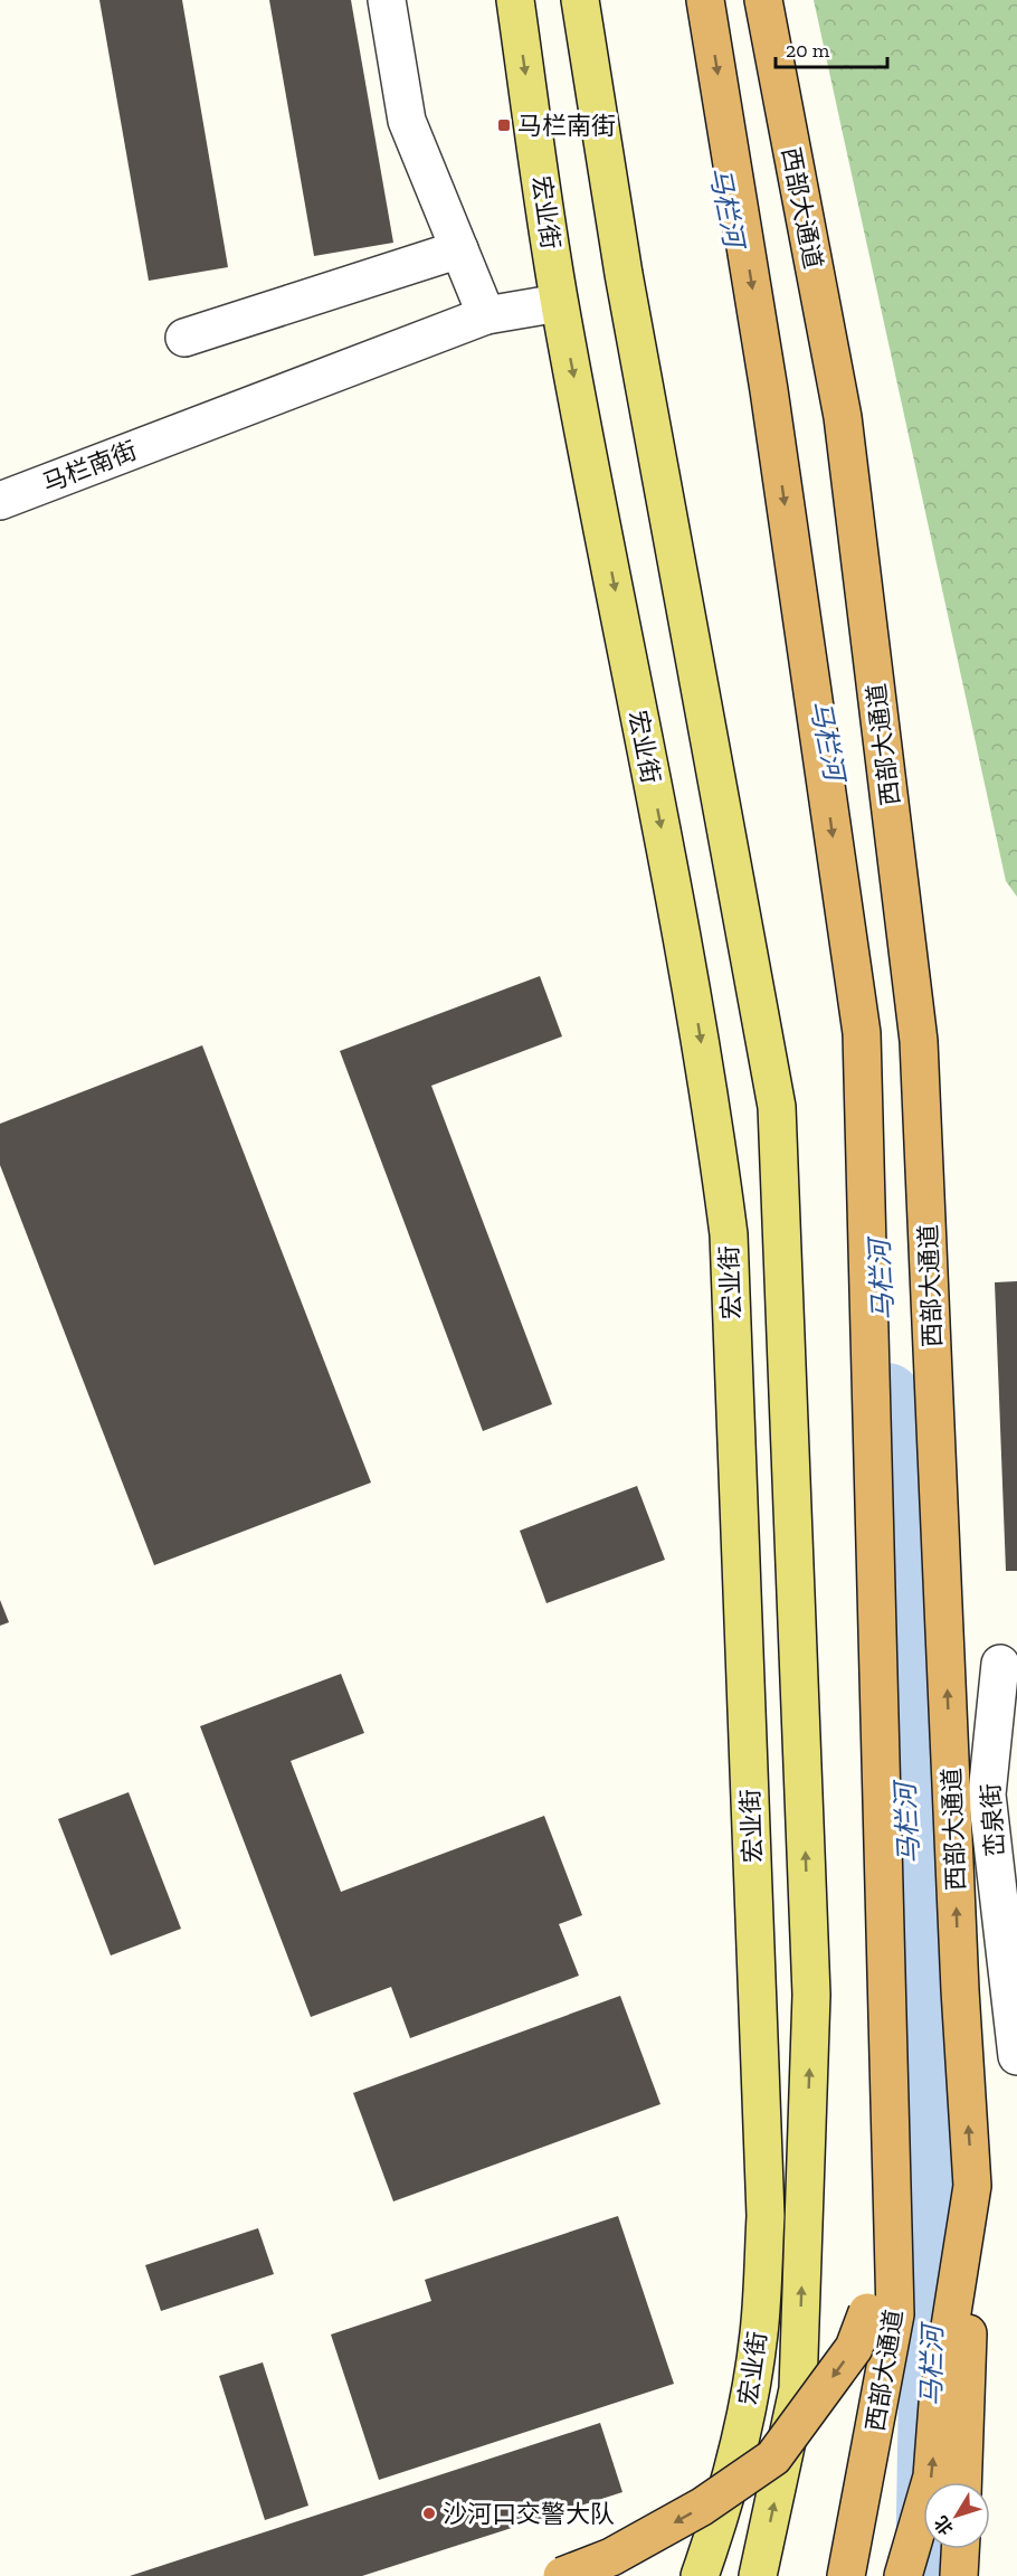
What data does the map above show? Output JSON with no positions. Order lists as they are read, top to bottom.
{
  "streets": {
    "highway": ["西部大通道"],
    "main road": ["宏业街"],
    "street": ["马栏南街", "峦泉街"]
  },
  "crossings": [
    ["宏业街", "马栏南街"]
  ],
  "water": ["马栏河"],
  "places": {
    "transit": ["马栏南街"],
    "other": ["沙河口交警大队"]
  },
  "scale_bar": "20 m",
  "north": "bottom left"
}
